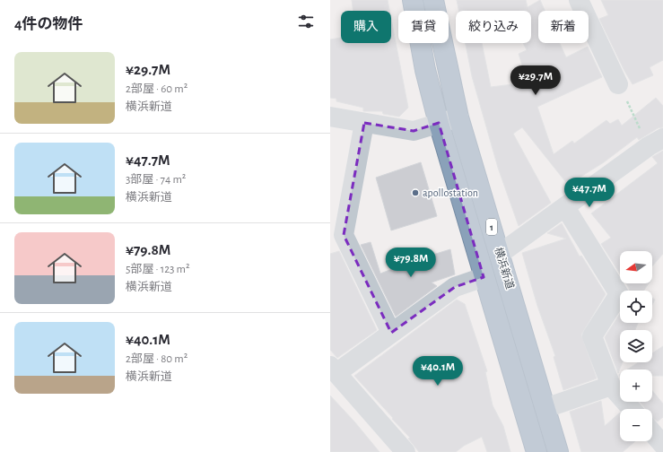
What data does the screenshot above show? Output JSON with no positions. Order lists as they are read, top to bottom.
{
  "streets": {
    "highway": ["1", "横浜新道"]
  },
  "places": ["apollostation"],
  "north": "left",
  "page": {
    "heading": "4件の物件",
    "chip": [
      "購入",
      "賃貸",
      "絞り込み",
      "新着"
    ],
    "list": [
      {
        "name": "¥29.7M",
        "note": "2部屋 · 60 m² · 横浜新道"
      },
      {
        "name": "¥47.7M",
        "note": "3部屋 · 74 m² · 横浜新道"
      },
      {
        "name": "¥79.8M",
        "note": "5部屋 · 123 m² · 横浜新道"
      },
      {
        "name": "¥40.1M",
        "note": "2部屋 · 80 m² · 横浜新道"
      }
    ],
    "price": [
      "¥29.7M",
      "¥47.7M",
      "¥79.8M",
      "¥40.1M"
    ],
    "map_buttons": ["+", "−"]
  }
}
